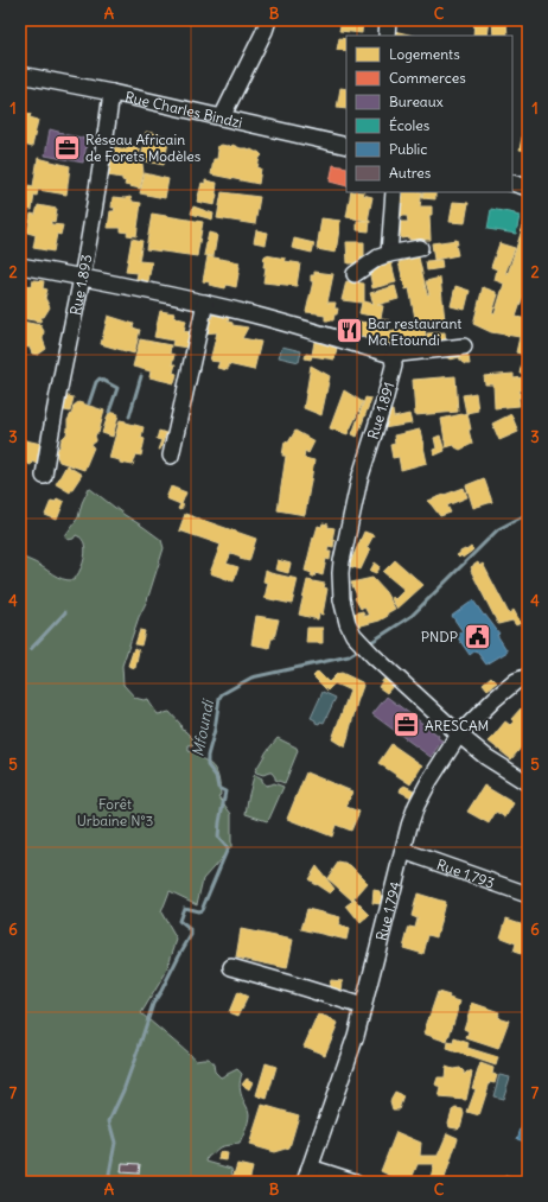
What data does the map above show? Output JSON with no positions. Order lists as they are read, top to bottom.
{
  "streets": {
    "street": [
      "Rue Charles Bindzi",
      "Rue 1.893",
      "Rue 1.891",
      "Rue 1.793",
      "Rue 1.794"
    ]
  },
  "crossings": [
    ["Rue Charles Bindzi", "Rue 1.893"],
    ["Rue 1.891", "Rue 1.794"],
    ["Rue 1.793", "Rue 1.794"]
  ],
  "water": ["Mfoundi"],
  "parks": ["Forêt Urbaine N°3"],
  "places": {
    "office": ["Réseau Africain de Forets Modèles", "ARESCAM"],
    "restaurant": ["Bar restaurant Ma Etoundi"],
    "public building": ["PNDP"]
  },
  "legend": [
    "Logements",
    "Commerces",
    "Bureaux",
    "Écoles",
    "Public",
    "Autres"
  ],
  "grid": {
    "columns": ["A", "B", "C"],
    "rows": [
      "1",
      "2",
      "3",
      "4",
      "5",
      "6",
      "7"
    ]
  }
}
